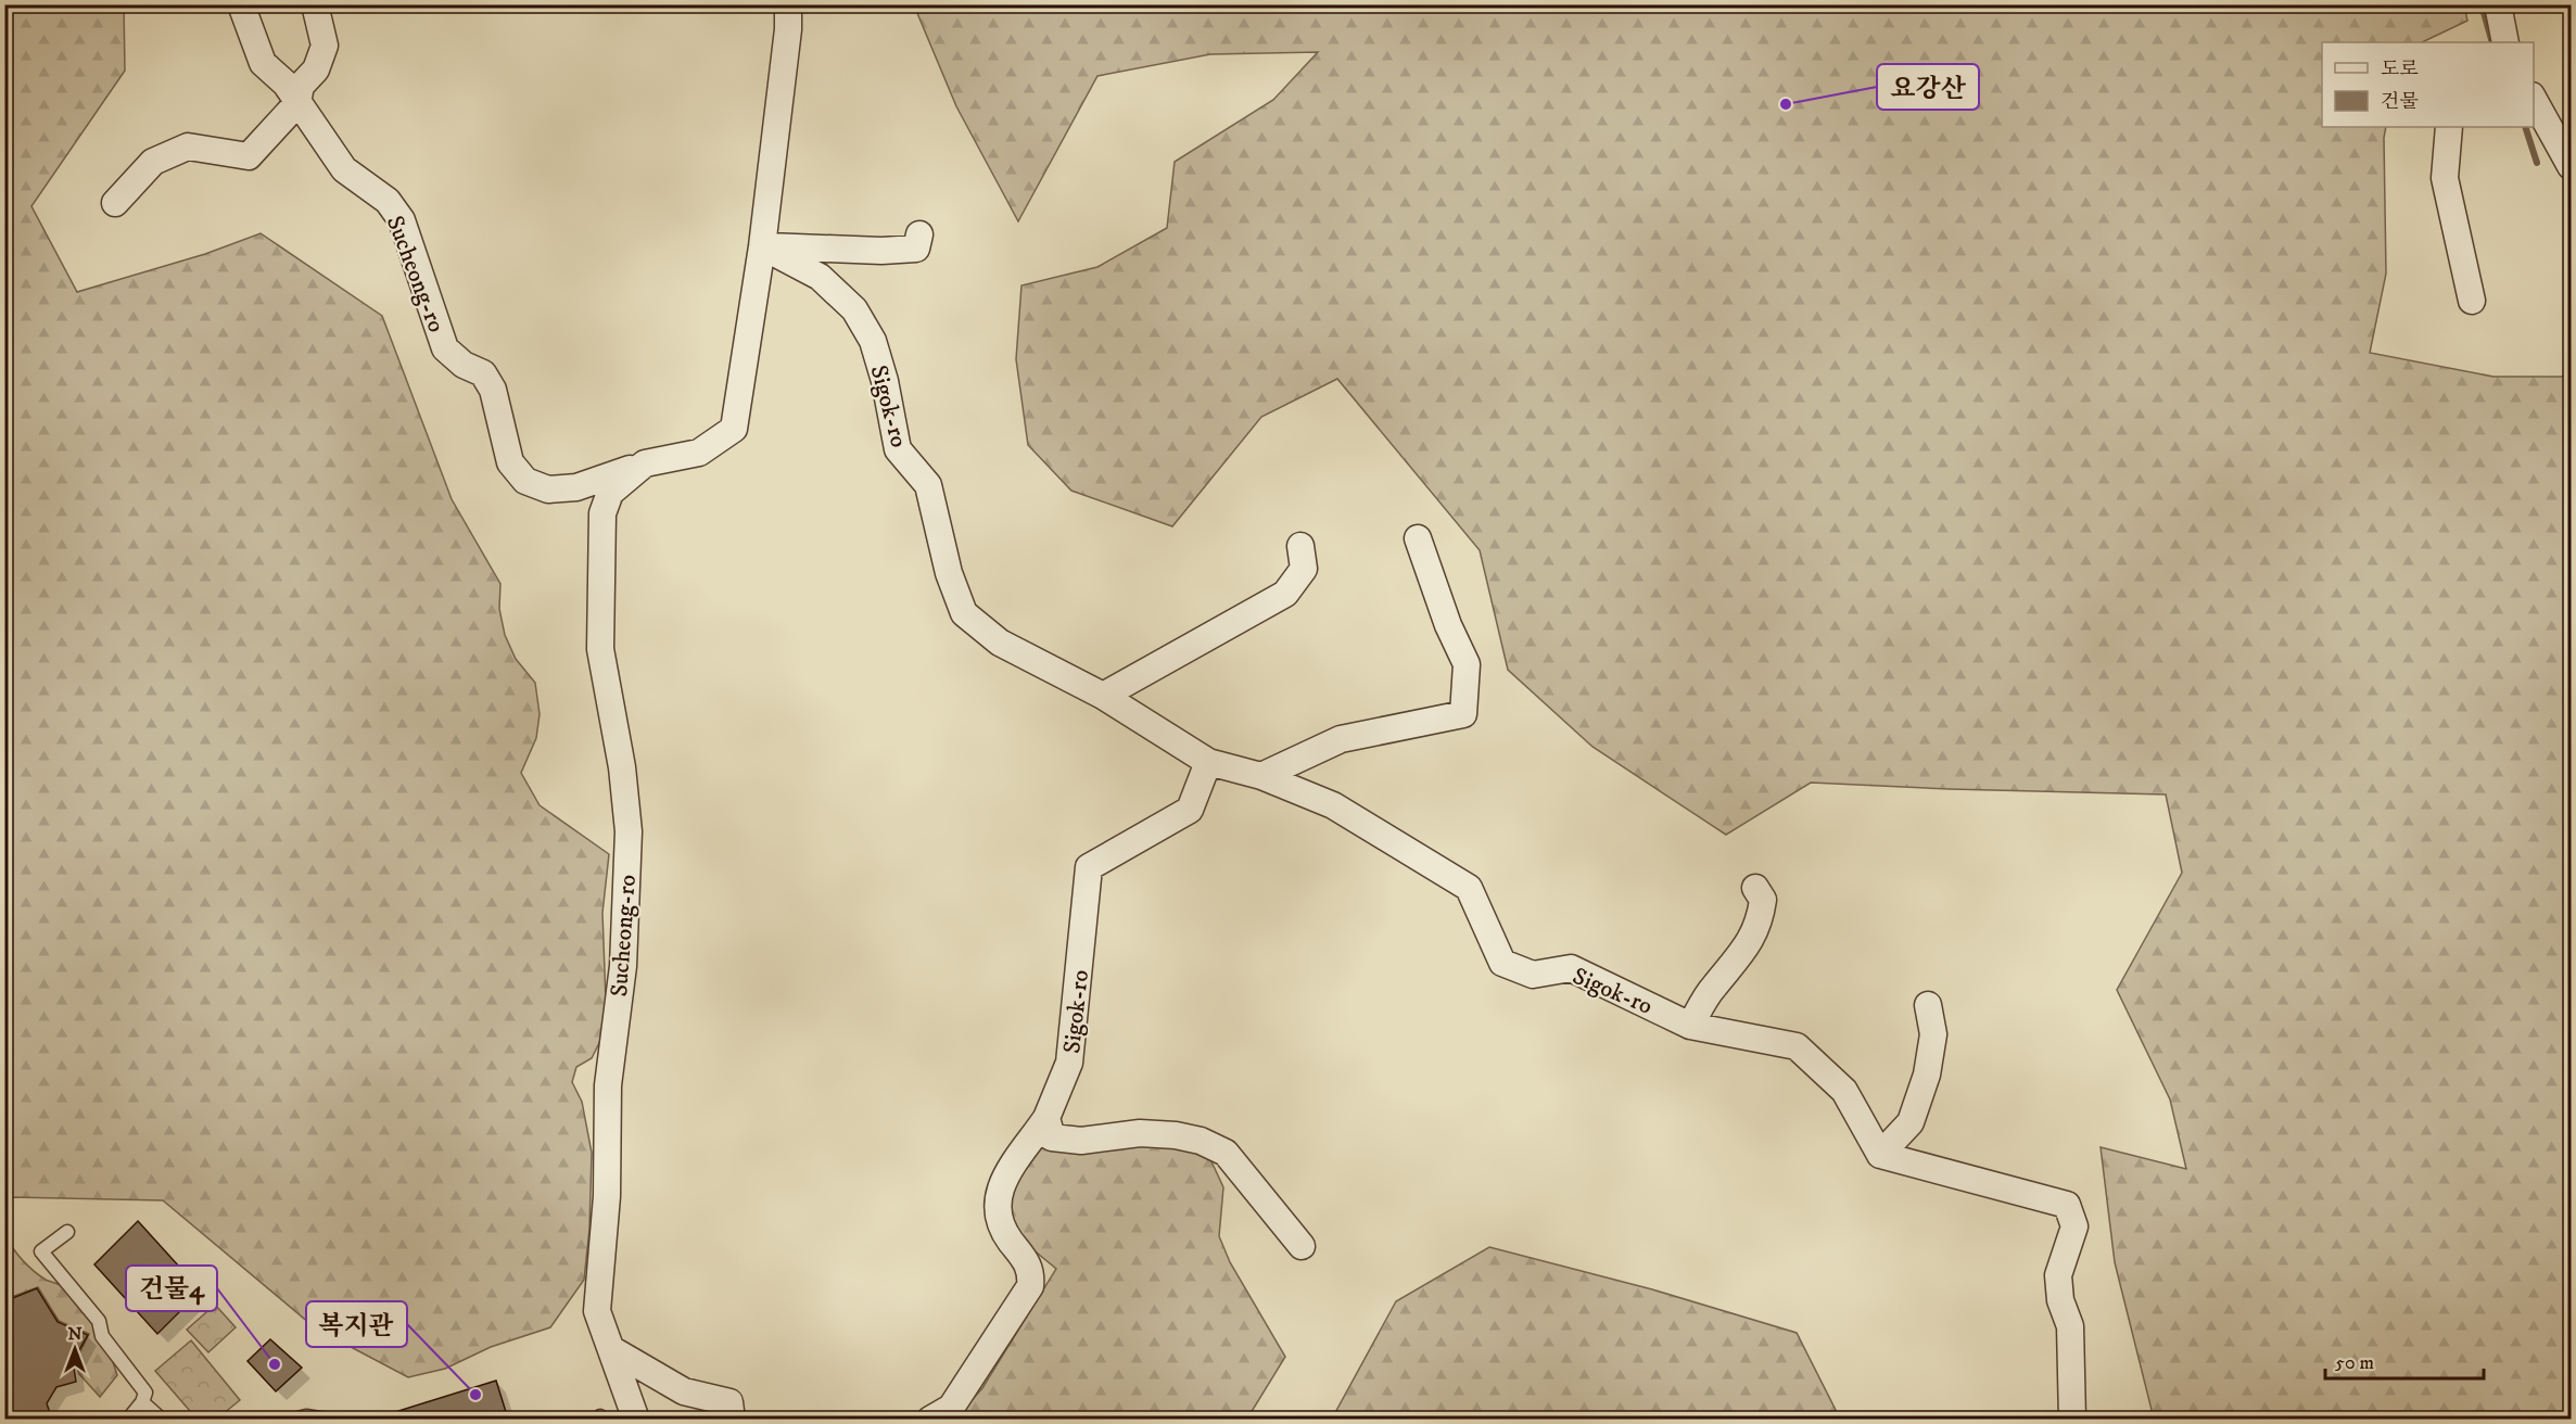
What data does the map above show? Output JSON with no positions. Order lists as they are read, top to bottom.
{
  "streets": {
    "street": ["Sucheong-ro", "Sigok-ro"]
  },
  "crossings": [
    ["Sucheong-ro", "Sigok-ro"]
  ],
  "places": ["요강산", "건물4", "복지관"],
  "legend": ["도로", "건물"],
  "scale_bar": "50 m",
  "north": "top"
}
